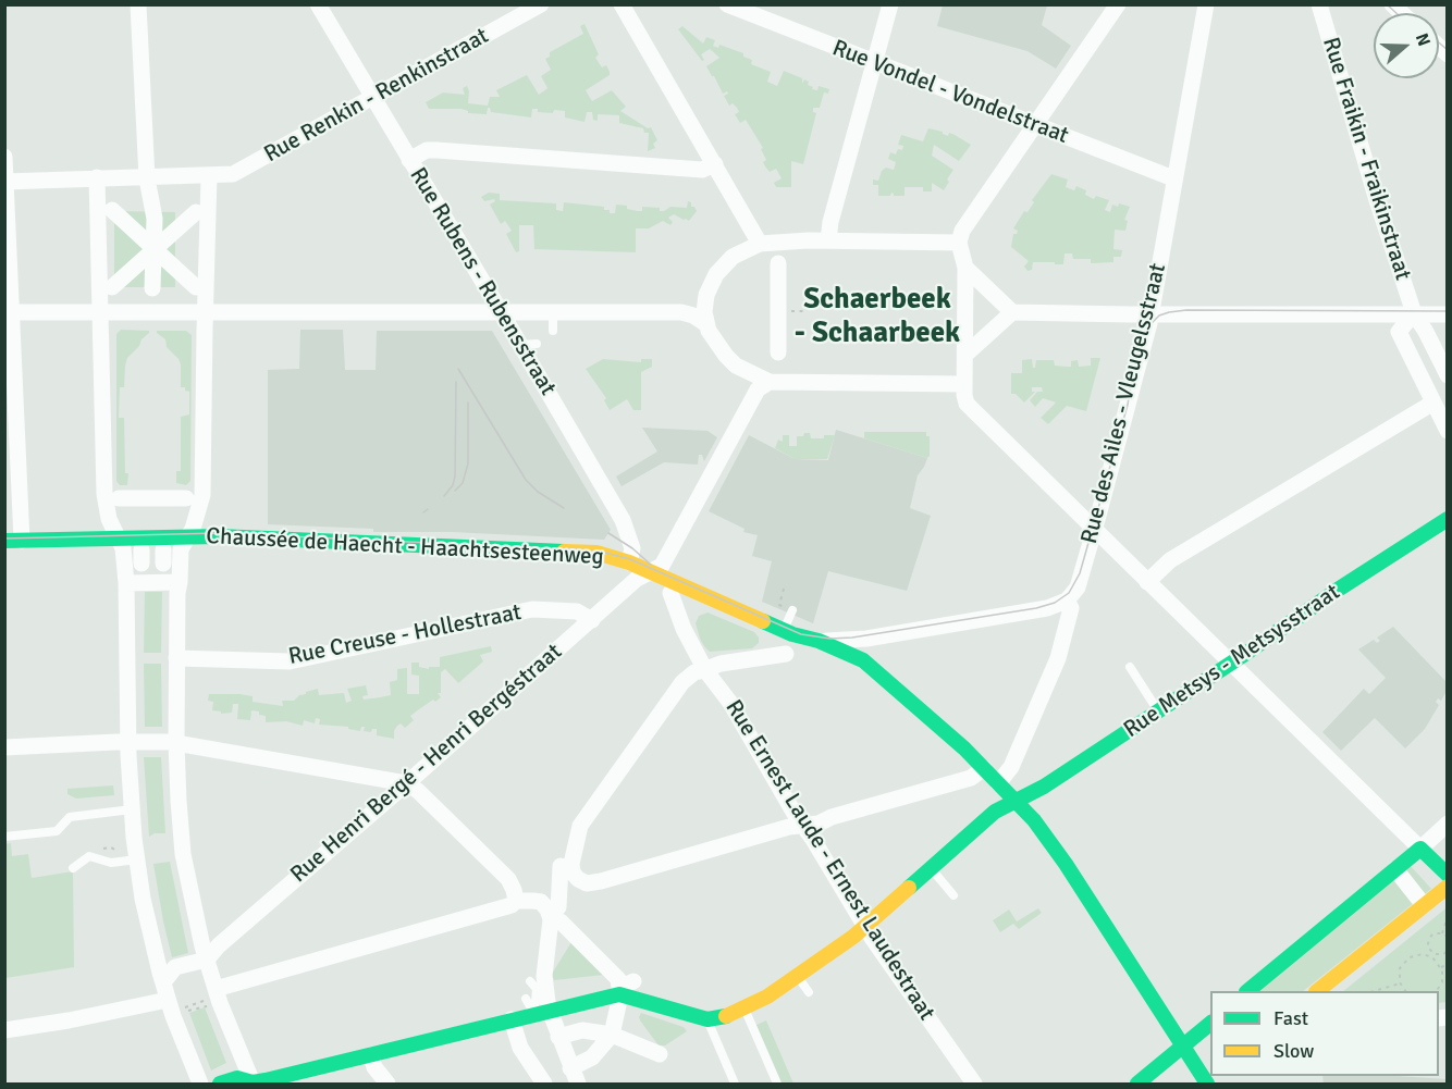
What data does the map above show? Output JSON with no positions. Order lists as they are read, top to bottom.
{
  "streets": {
    "street": [
      "Rue Vondel - Vondelstraat",
      "Rue Renkin - Renkinstraat",
      "Rue Fraikin - Fraikinstraat",
      "Rue Rubens - Rubensstraat",
      "Rue des Ailes - Vleugelsstraat",
      "Chaussée de Haecht - Haachtsesteenweg",
      "Rue Creuse - Hollestraat",
      "Rue Metsys - Metsysstraat",
      "Rue Henri Bergé - Henri Bergéstraat",
      "Rue Ernest Laude - Ernest Laudestraat"
    ]
  },
  "crossings": [
    ["Rue Vondel - Vondelstraat", "Rue des Ailes - Vleugelsstraat"],
    ["Rue Renkin - Renkinstraat", "Rue Rubens - Rubensstraat"],
    ["Rue Rubens - Rubensstraat", "Chaussée de Haecht - Haachtsesteenweg"],
    ["Rue des Ailes - Vleugelsstraat", "Chaussée de Haecht - Haachtsesteenweg"],
    ["Chaussée de Haecht - Haachtsesteenweg", "Rue Metsys - Metsysstraat"],
    ["Chaussée de Haecht - Haachtsesteenweg", "Rue Henri Bergé - Henri Bergéstraat"],
    ["Rue Creuse - Hollestraat", "Rue Henri Bergé - Henri Bergéstraat"],
    ["Rue Metsys - Metsysstraat", "Rue Ernest Laude - Ernest Laudestraat"]
  ],
  "districts": ["Schaerbeek - Schaarbeek"],
  "legend": ["Fast", "Slow"],
  "north": "right"
}
